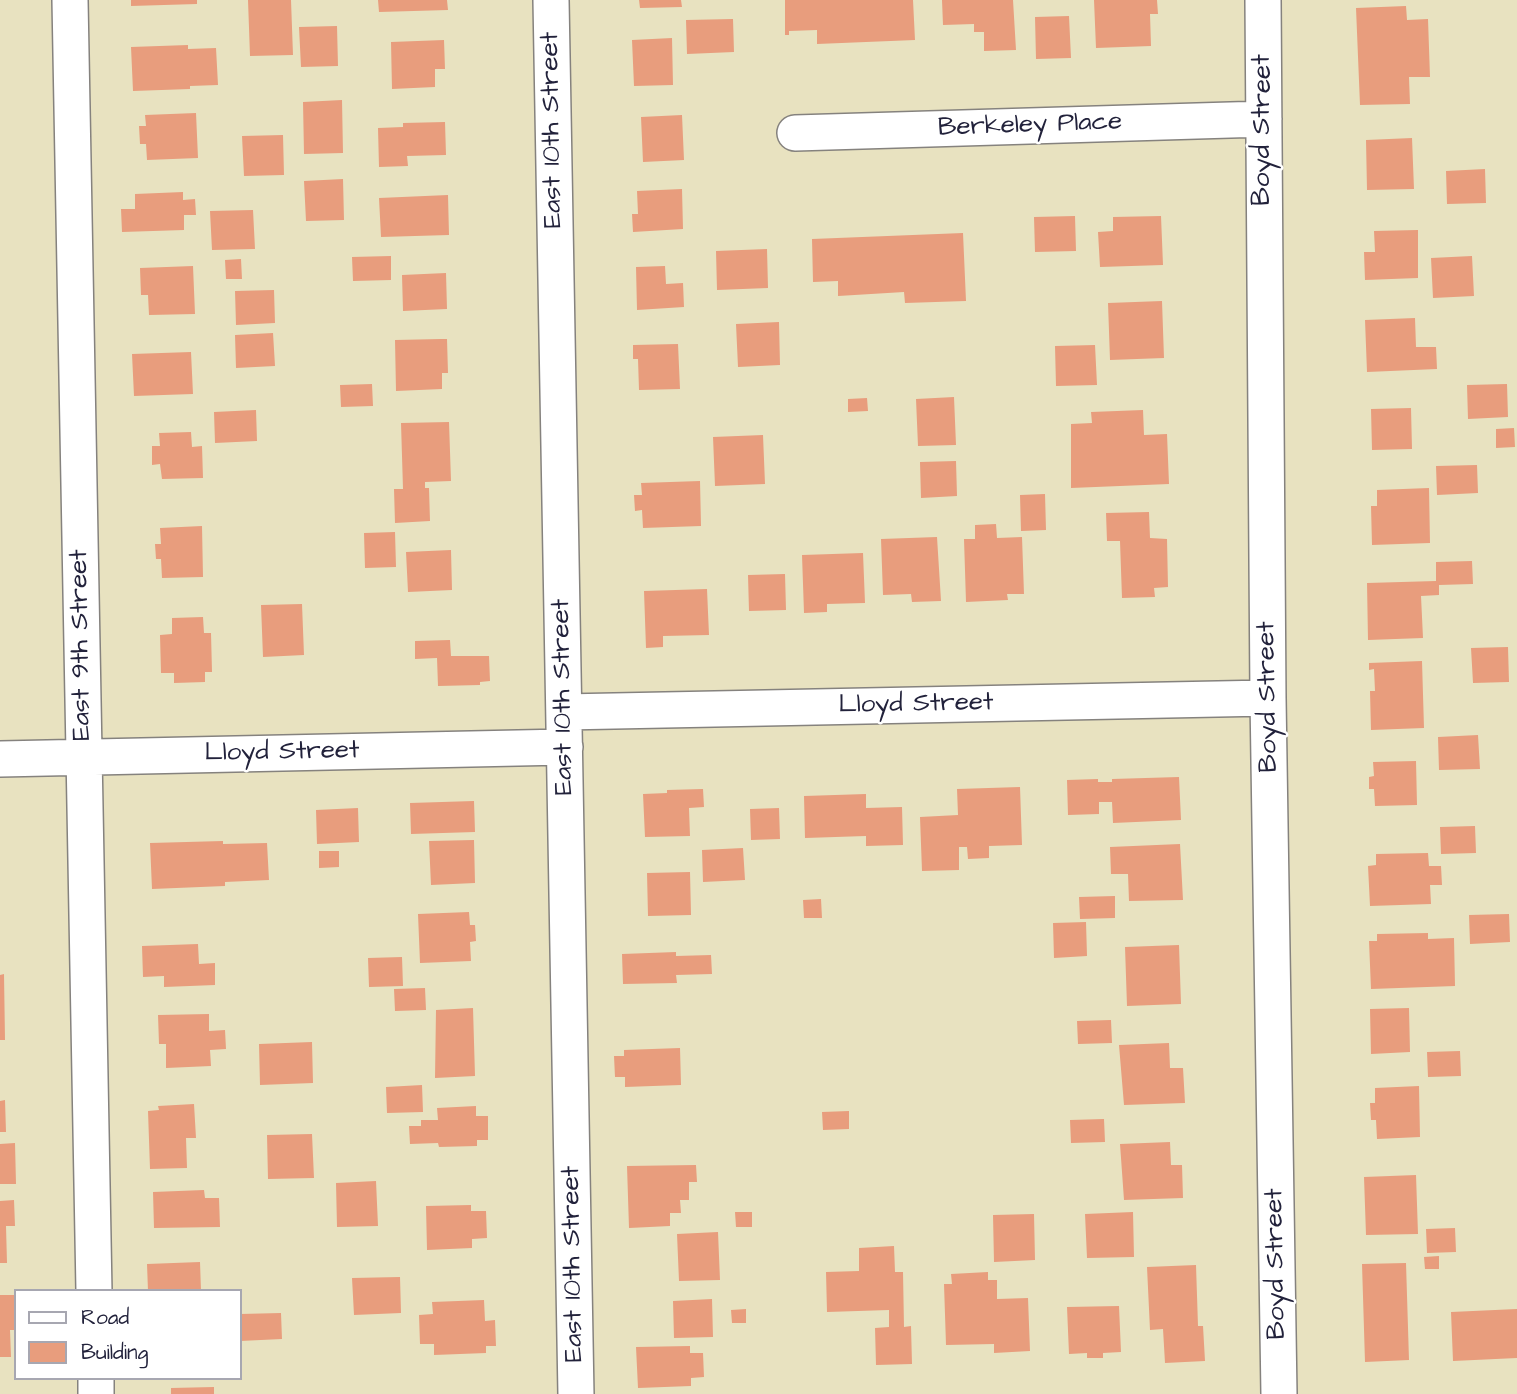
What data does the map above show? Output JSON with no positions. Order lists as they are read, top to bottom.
{
  "streets": {
    "street": [
      "Berkeley Place",
      "East 10th Street",
      "Boyd Street",
      "East 9th Street",
      "Lloyd Street"
    ]
  },
  "crossings": [
    ["Berkeley Place", "Boyd Street"],
    ["East 10th Street", "Lloyd Street"],
    ["Boyd Street", "Lloyd Street"],
    ["East 9th Street", "Lloyd Street"]
  ],
  "legend": ["Road", "Building"]
}
